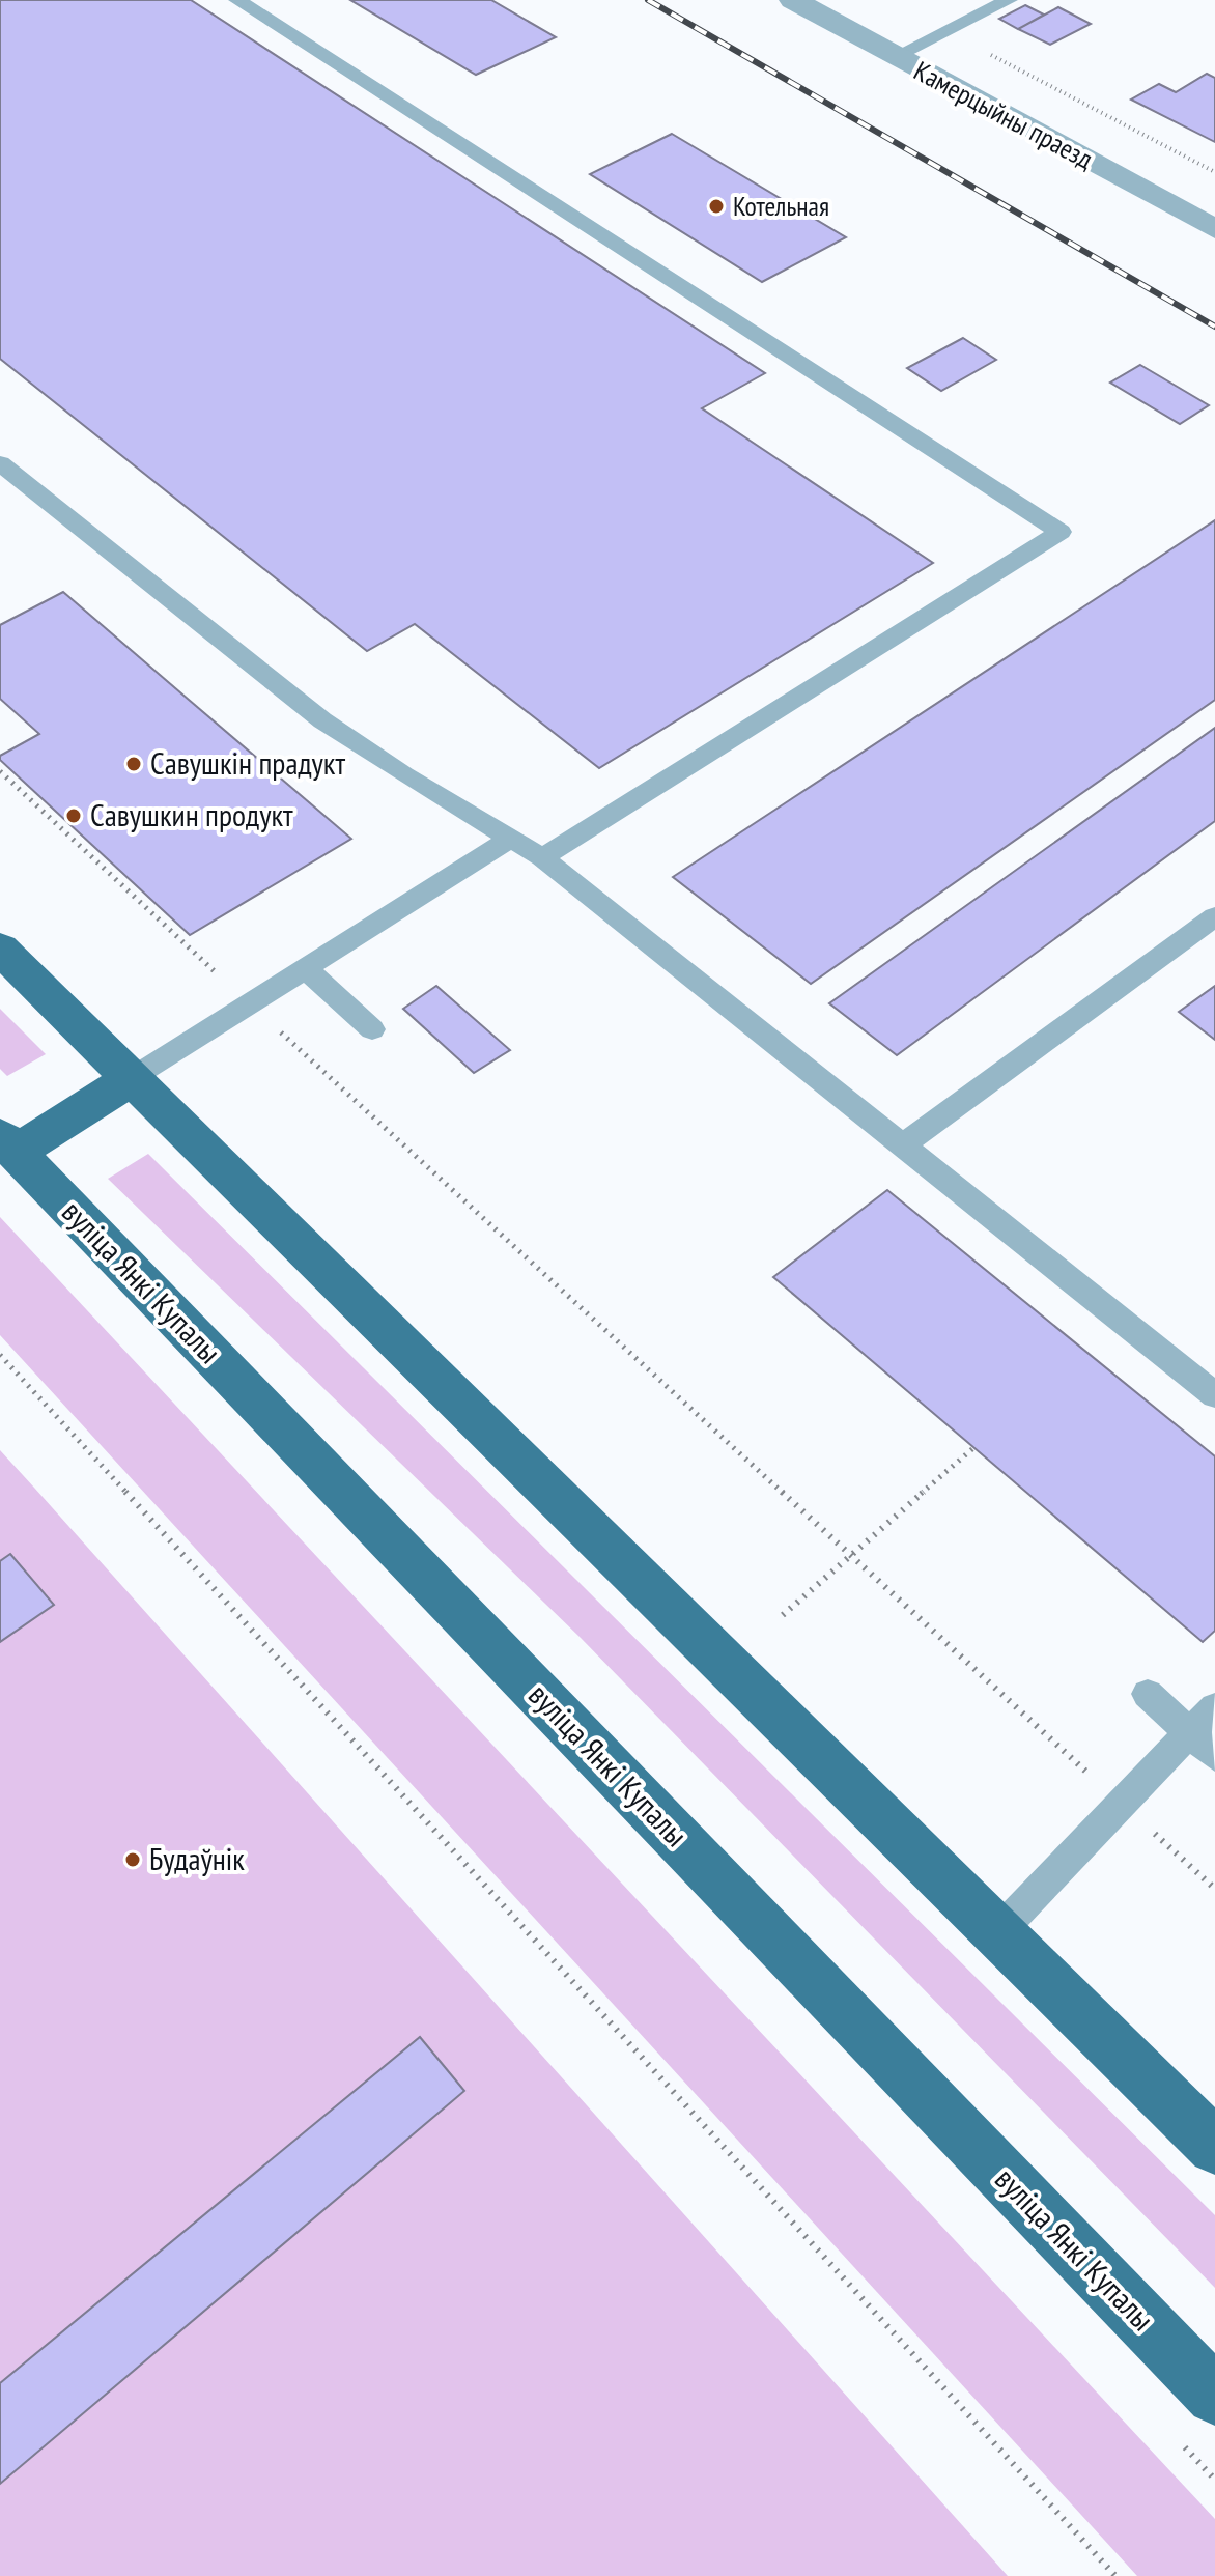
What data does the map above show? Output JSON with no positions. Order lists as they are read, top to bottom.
{
  "streets": {
    "main road": ["вуліца Янкі Купалы"],
    "street": ["Камерцыйны праезд"]
  },
  "places": [
    "Котельная",
    "Савушкін прадукт",
    "Савушкин продукт",
    "Будаўнік"
  ]
}
